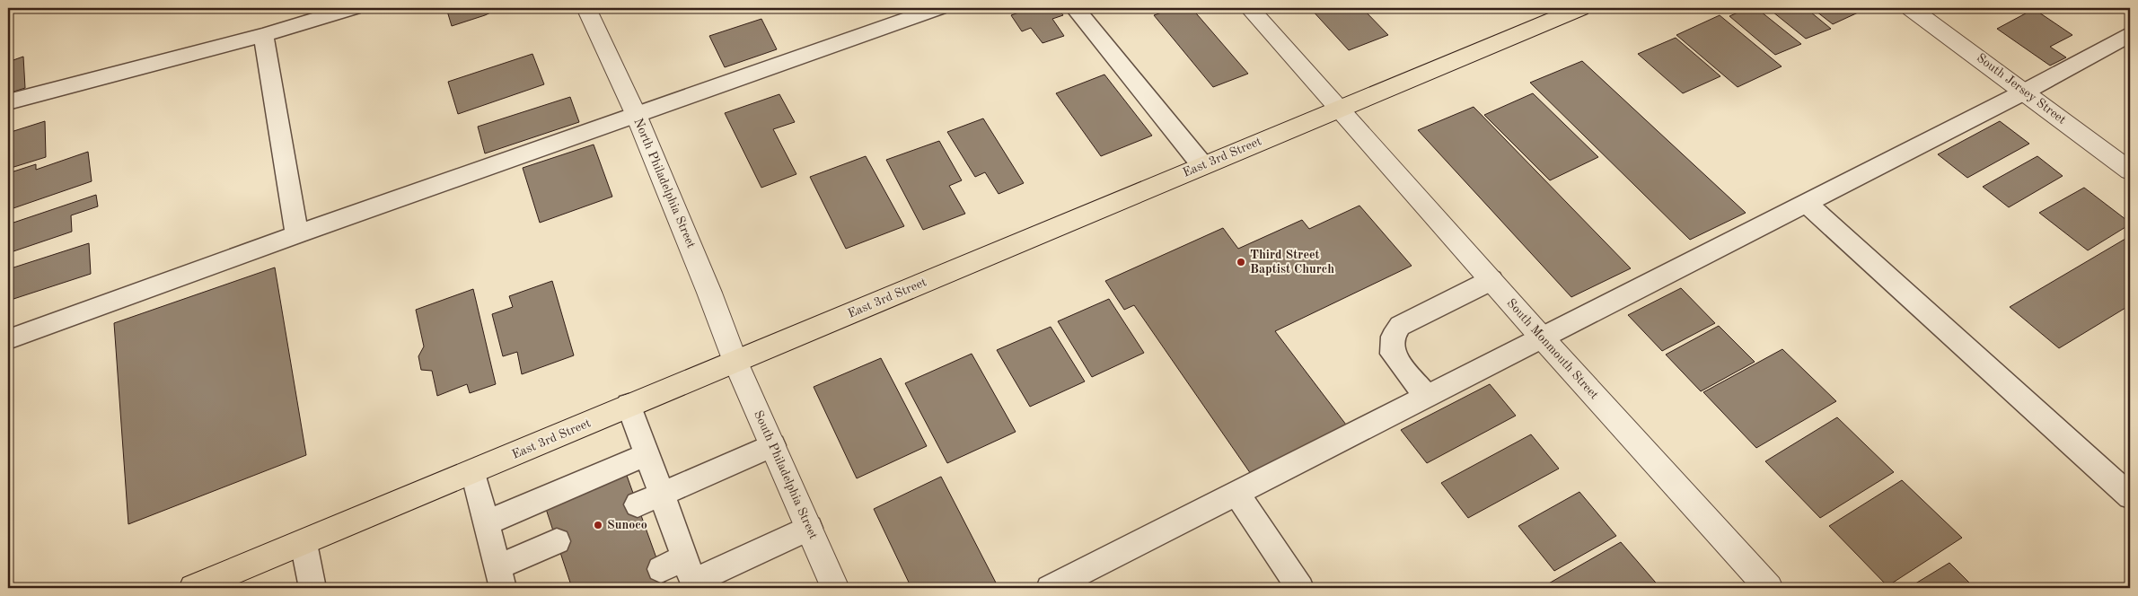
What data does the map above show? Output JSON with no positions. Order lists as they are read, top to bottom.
{
  "streets": {
    "main road": ["East 3rd Street"],
    "street": [
      "South Jersey Street",
      "North Philadelphia Street",
      "South Monmouth Street",
      "South Philadelphia Street"
    ]
  },
  "crossings": [
    ["East 3rd Street", "North Philadelphia Street"],
    ["East 3rd Street", "South Monmouth Street"],
    ["East 3rd Street", "South Philadelphia Street"],
    ["North Philadelphia Street", "South Philadelphia Street"]
  ],
  "places": ["Third Street Baptist Church", "Sunoco"]
}
